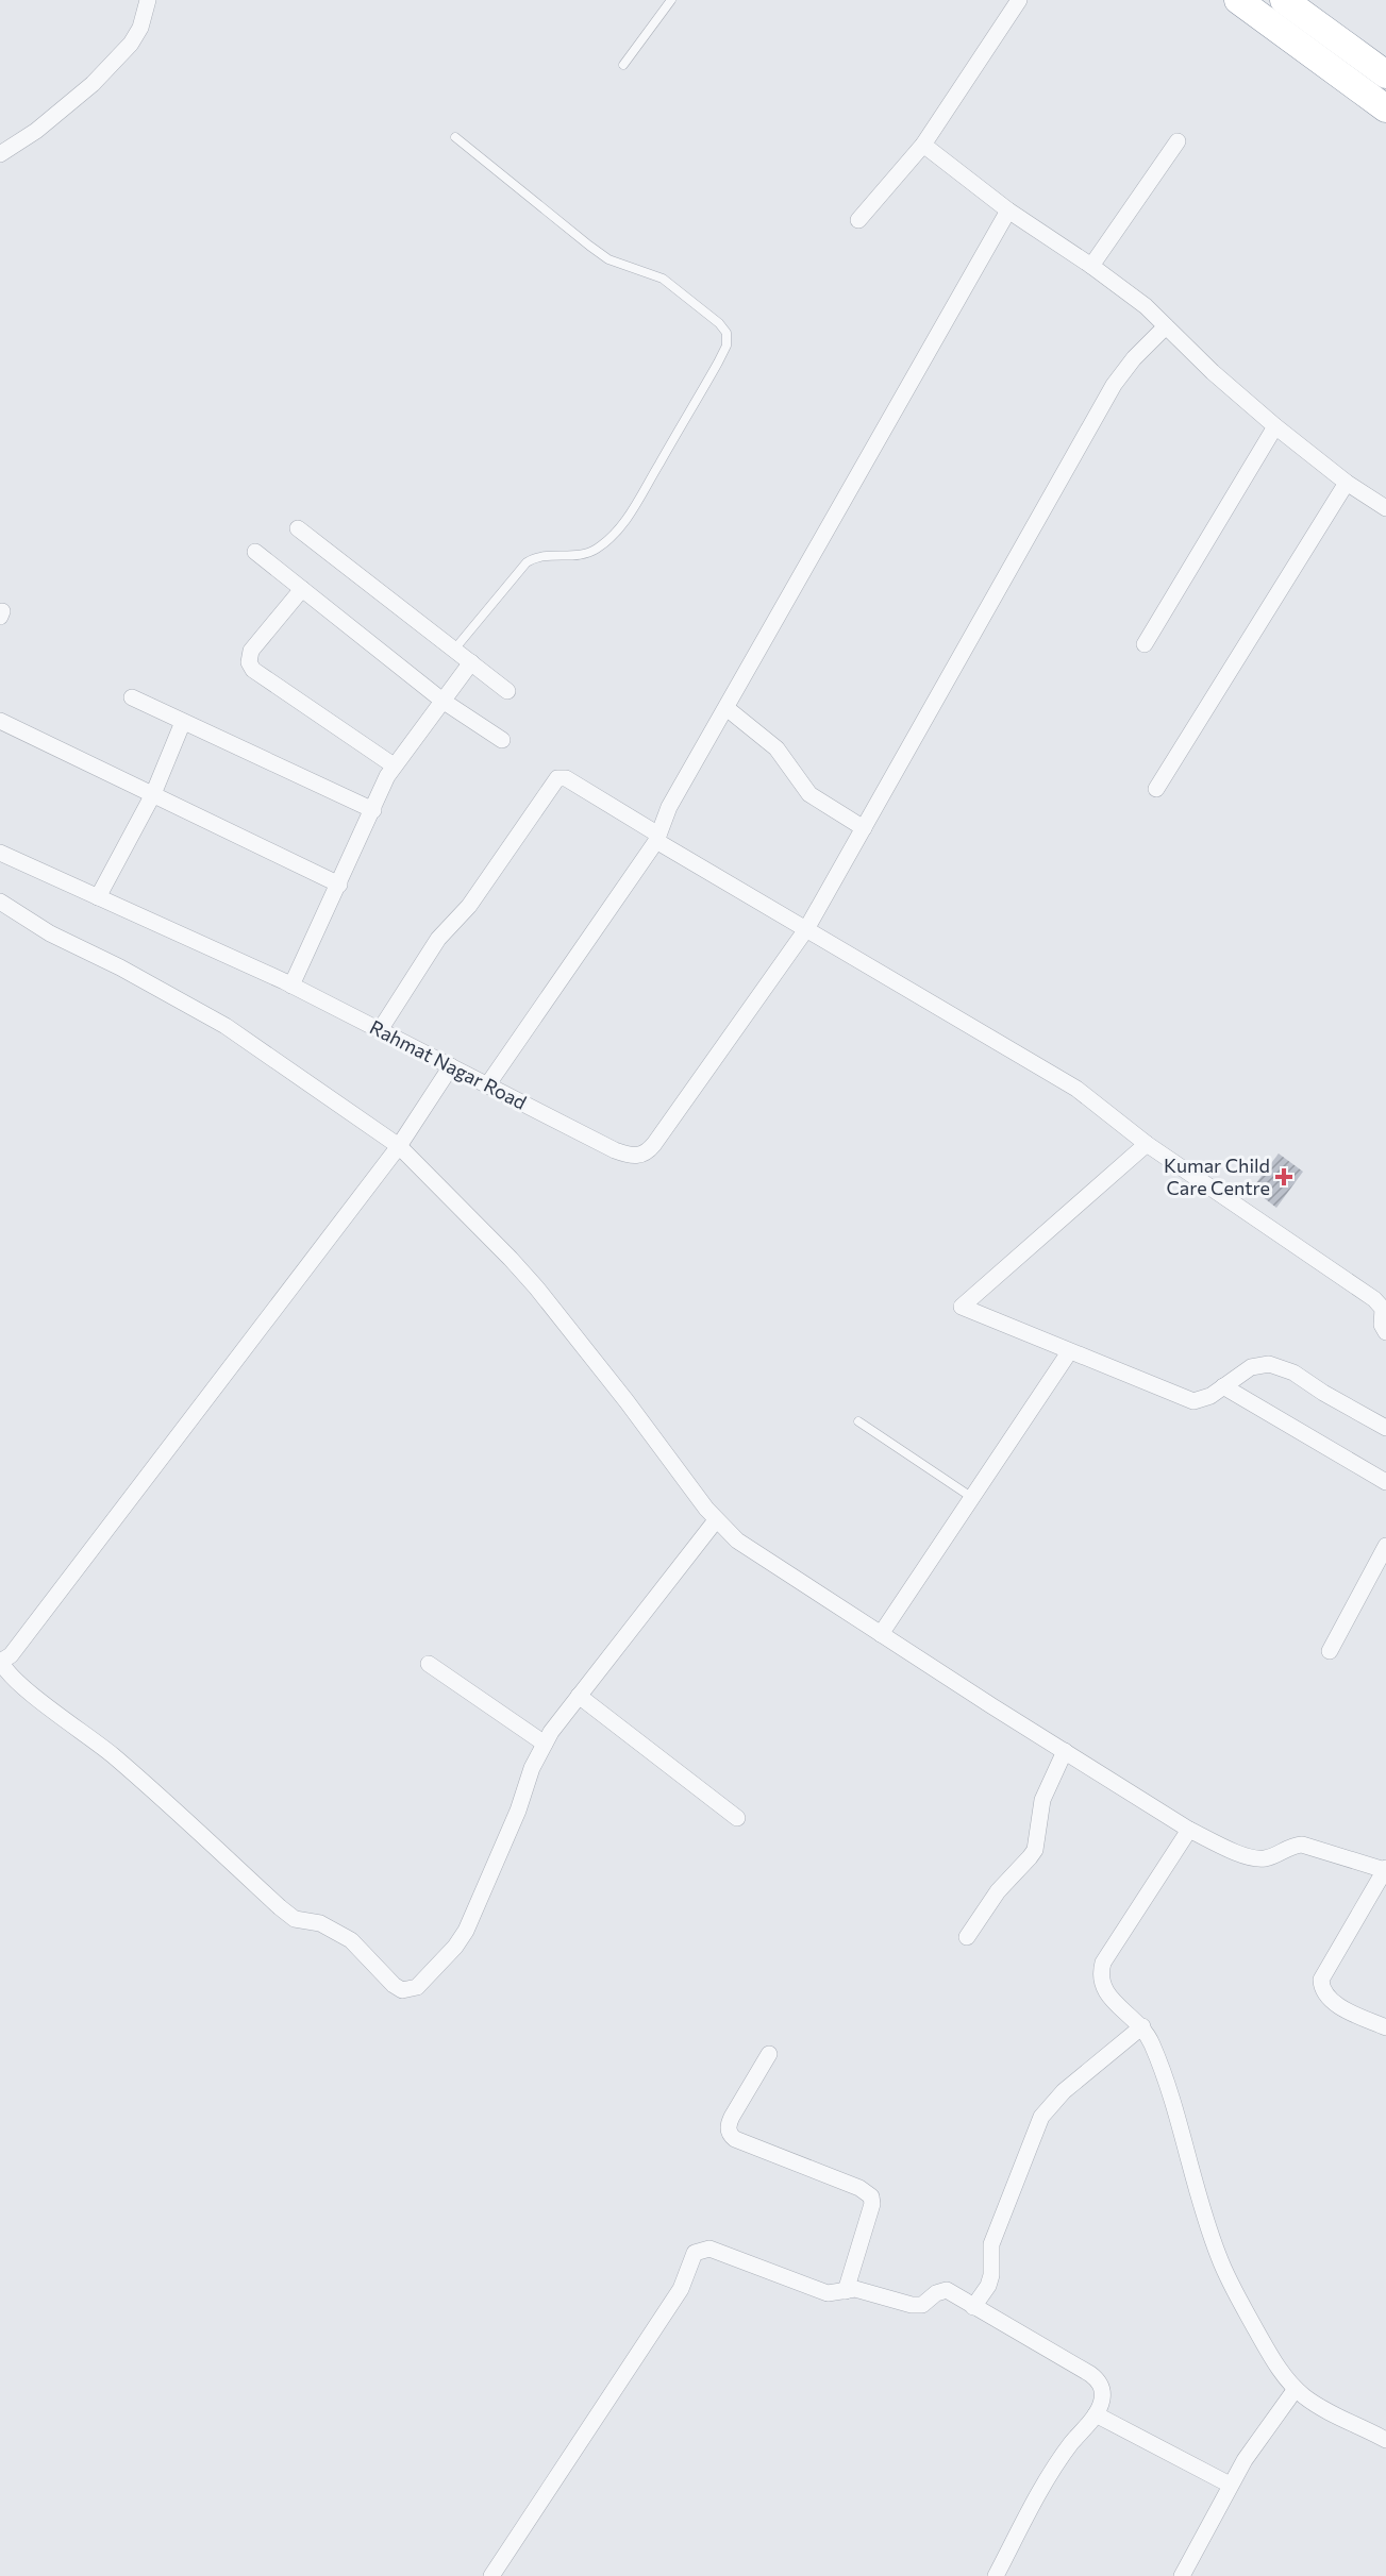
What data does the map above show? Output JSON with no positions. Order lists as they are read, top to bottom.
{
  "streets": {
    "street": ["Rahmat Nagar Road"]
  },
  "places": {
    "health": ["Kumar Child Care Centre"]
  }
}
